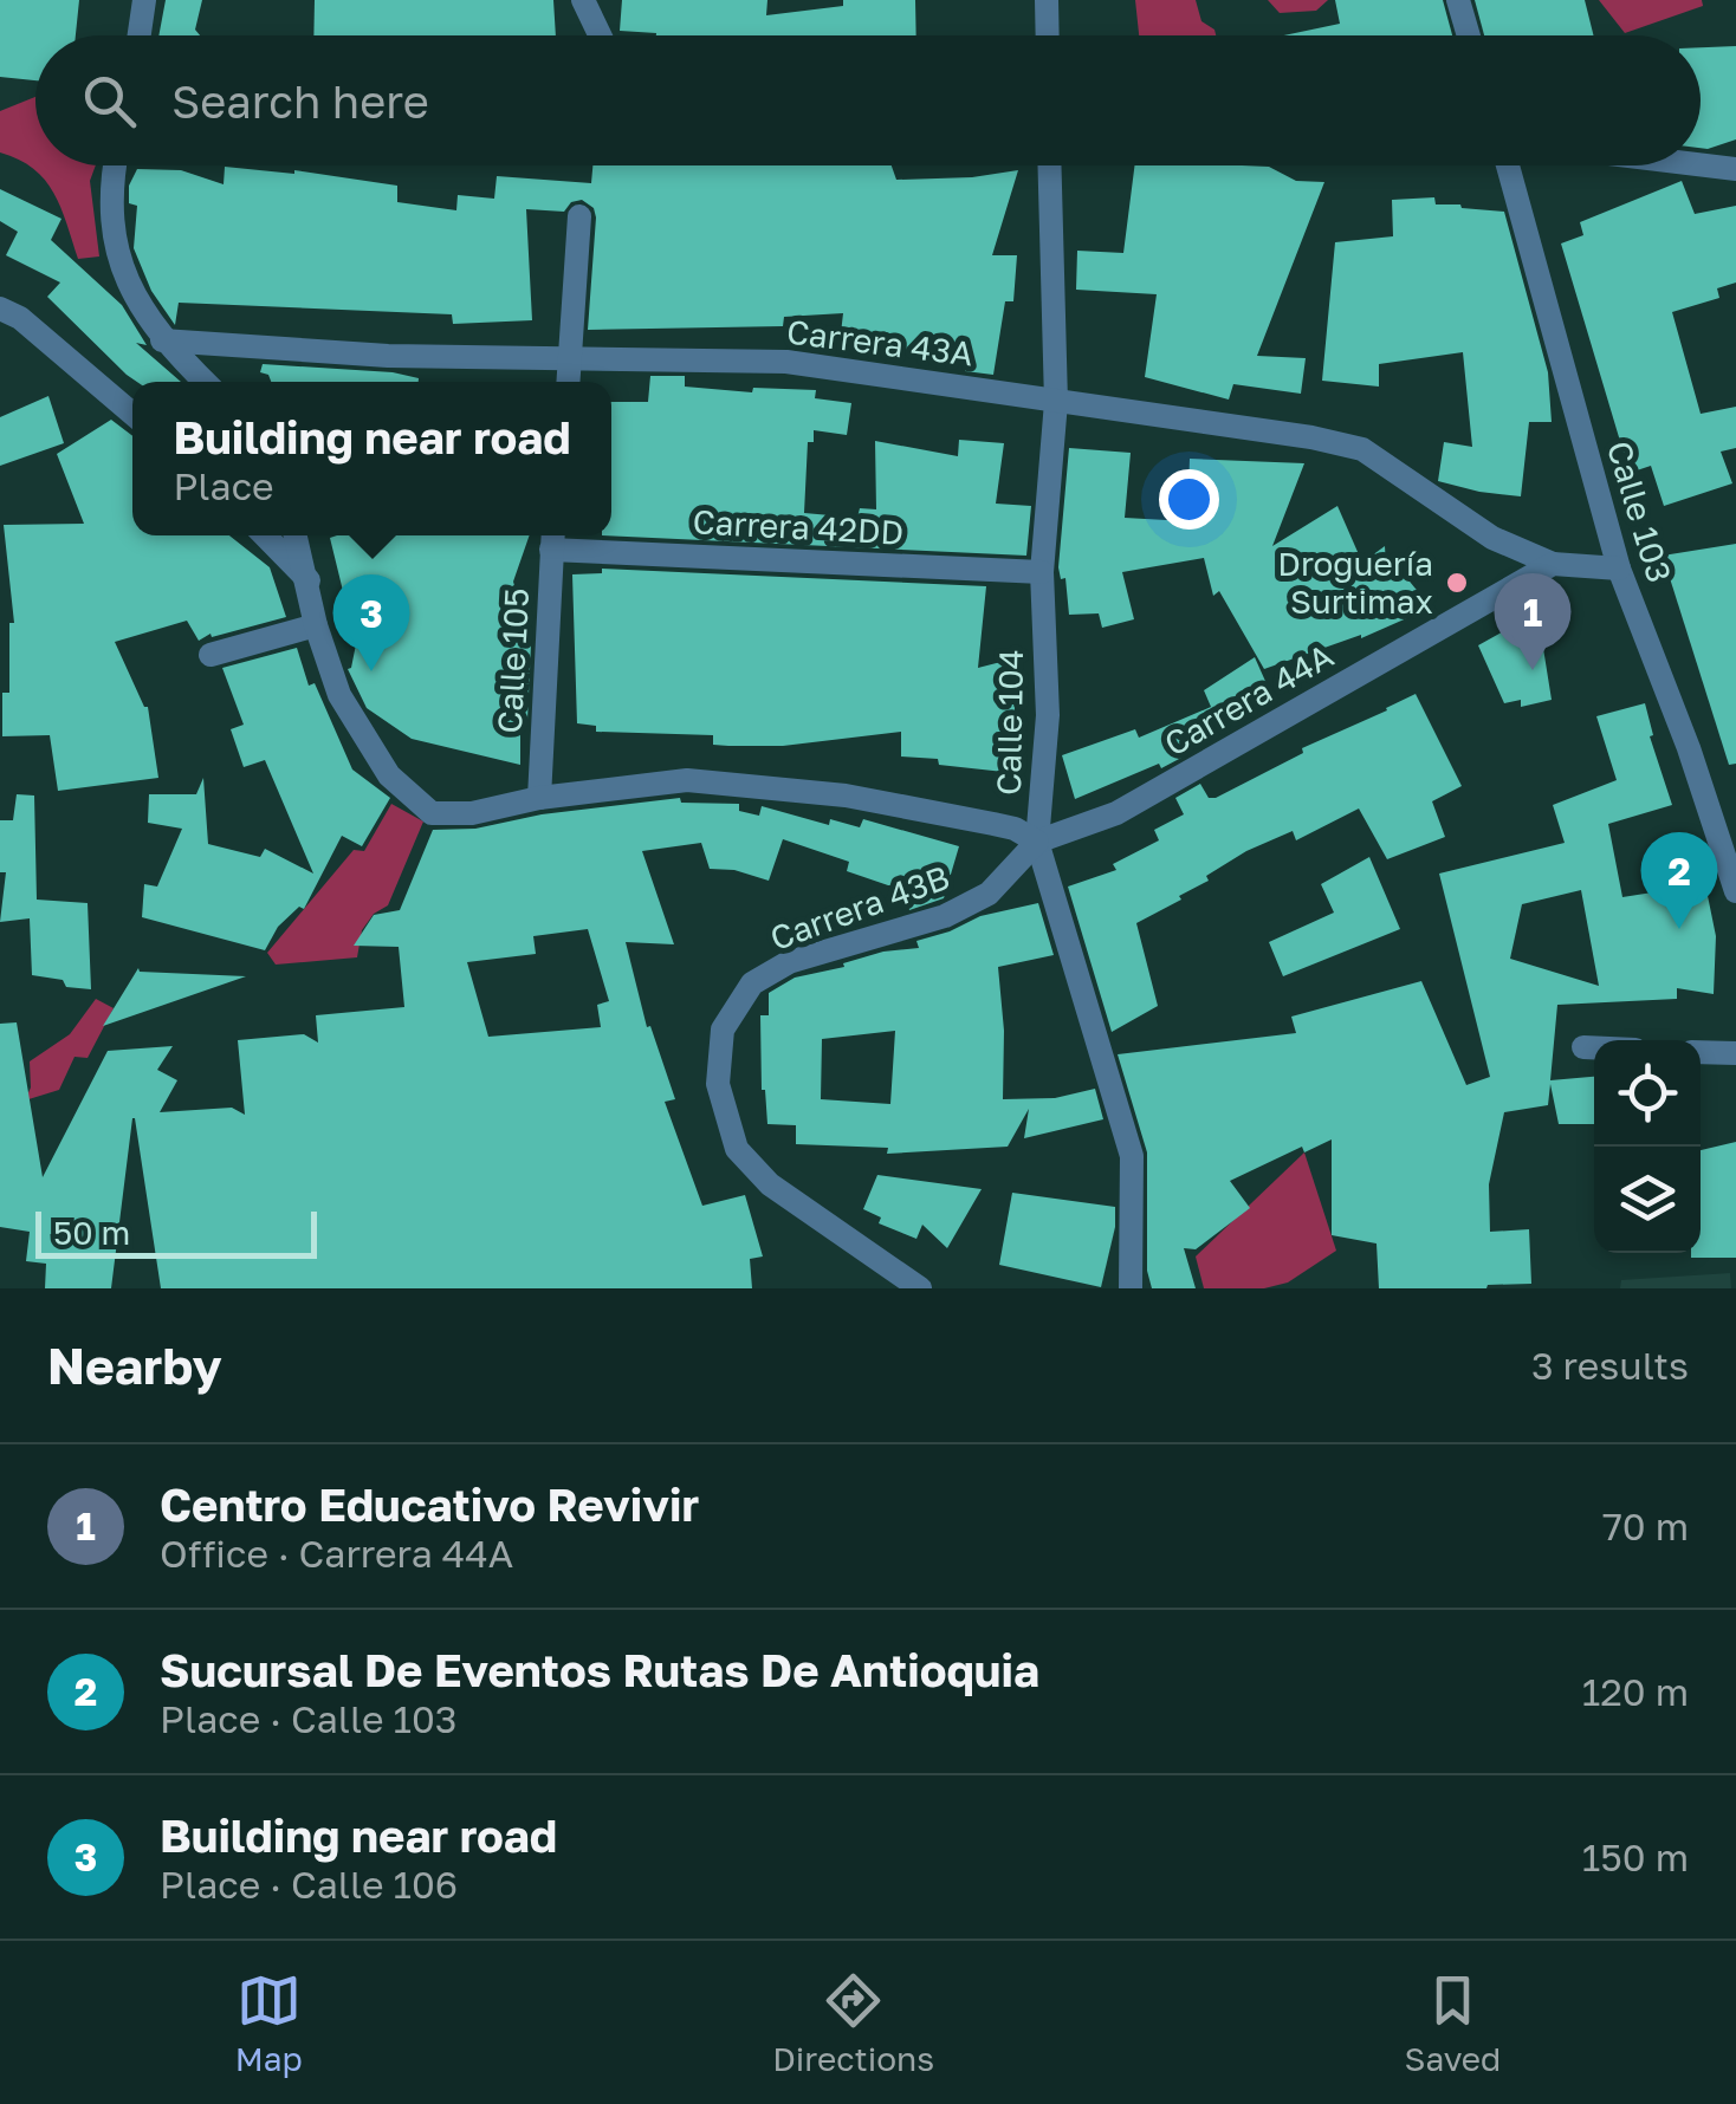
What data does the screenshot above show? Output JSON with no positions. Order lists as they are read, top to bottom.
{
  "streets": {
    "street": [
      "Carrera 43A",
      "Calle 103",
      "Carrera 42DD",
      "Calle 105",
      "Carrera 44A",
      "Calle 104",
      "Carrera 43B"
    ]
  },
  "crossings": [
    ["Carrera 43A", "Carrera 44A"],
    ["Carrera 43A", "Calle 104"],
    ["Carrera 42DD", "Calle 105"],
    ["Carrera 42DD", "Calle 104"],
    ["Carrera 44A", "Calle 104"],
    ["Carrera 44A", "Carrera 43B"],
    ["Calle 104", "Carrera 43B"]
  ],
  "places": ["Droguería Surtimax"],
  "scale_bar": "50 m",
  "page": {
    "search": "Search here",
    "popup": ["Building near road", "Place"],
    "pins": ["1", "3", "2"],
    "scale": "50 m",
    "heading": ["Nearby", "3 results"],
    "list": [
      {
        "mark": "1",
        "name": "Centro Educativo Revivir",
        "note": "Office · Carrera 44A",
        "value": "70 m"
      },
      {
        "mark": "2",
        "name": "Sucursal De Eventos Rutas De Antioquia",
        "note": "Place · Calle 103",
        "value": "120 m"
      },
      {
        "mark": "3",
        "name": "Building near road",
        "note": "Place · Calle 106",
        "value": "150 m"
      }
    ],
    "nav": ["Map", "Directions", "Saved"]
  }
}
